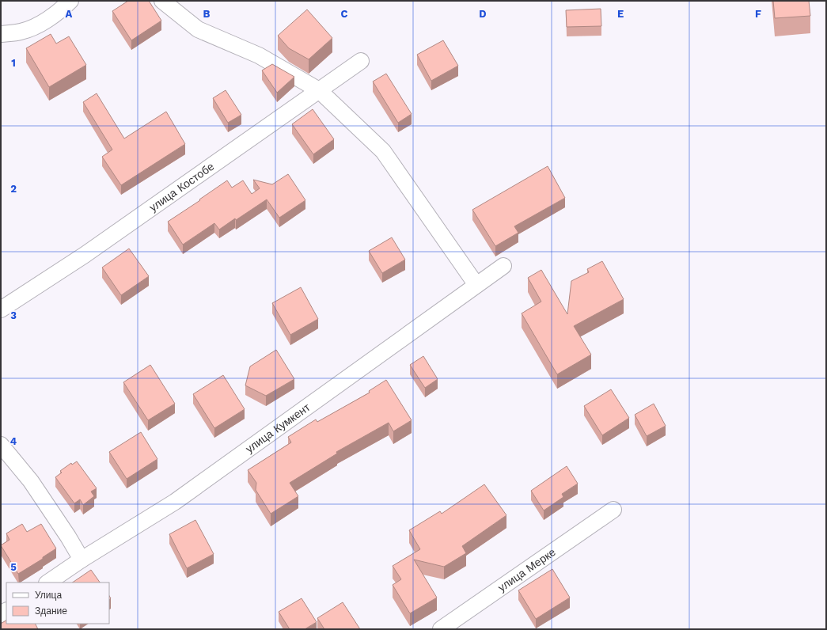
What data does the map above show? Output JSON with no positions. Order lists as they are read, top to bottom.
{
  "streets": {
    "street": ["улица Костобе", "улица Кумкент", "улица Мерке"]
  },
  "legend": ["Улица", "Здание"],
  "grid": {
    "columns": [
      "A",
      "B",
      "C",
      "D",
      "E",
      "F"
    ],
    "rows": [
      "1",
      "2",
      "3",
      "4",
      "5"
    ]
  }
}
